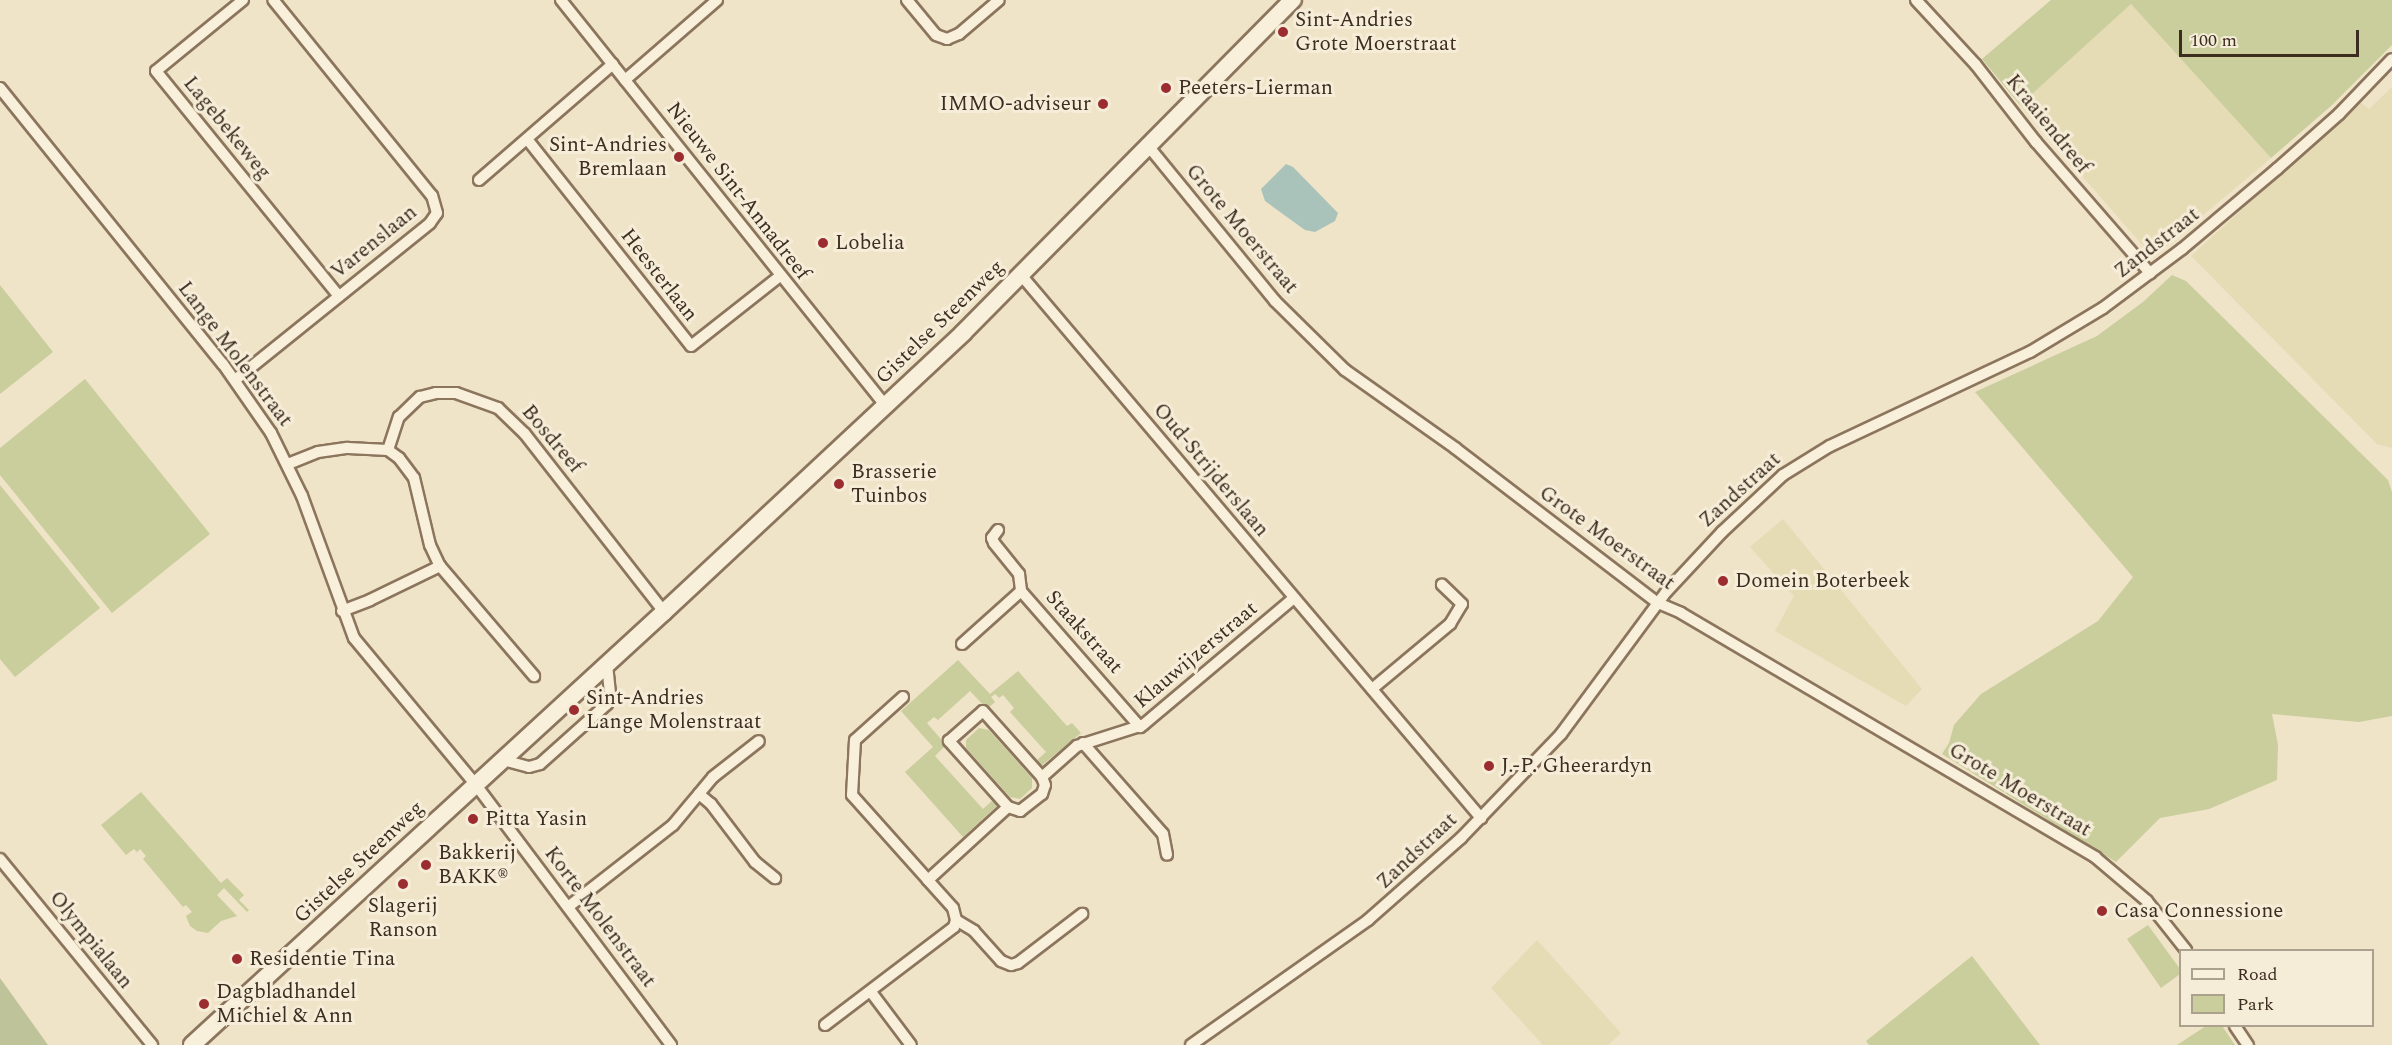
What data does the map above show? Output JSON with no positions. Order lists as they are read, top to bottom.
{
  "streets": {
    "main road": ["Gistelse Steenweg"],
    "street": [
      "Kraaiendreef",
      "Lagebekeweg",
      "Nieuwe Sint-Annadreef",
      "Grote Moerstraat",
      "Varenslaan",
      "Zandstraat",
      "Heesterlaan",
      "Lange Molenstraat",
      "Bosdreef",
      "Oud-Strijderslaan",
      "Staakstraat",
      "Klauwijzerstraat",
      "Korte Molenstraat",
      "Olympialaan"
    ]
  },
  "crossings": [
    ["Kraaiendreef", "Zandstraat"],
    ["Lagebekeweg", "Varenslaan"],
    ["Nieuwe Sint-Annadreef", "Heesterlaan"],
    ["Nieuwe Sint-Annadreef", "Gistelse Steenweg"],
    ["Grote Moerstraat", "Zandstraat"],
    ["Grote Moerstraat", "Gistelse Steenweg"],
    ["Varenslaan", "Lange Molenstraat"],
    ["Zandstraat", "Oud-Strijderslaan"],
    ["Gistelse Steenweg", "Lange Molenstraat"],
    ["Gistelse Steenweg", "Bosdreef"],
    ["Gistelse Steenweg", "Oud-Strijderslaan"],
    ["Gistelse Steenweg", "Korte Molenstraat"],
    ["Lange Molenstraat", "Korte Molenstraat"],
    ["Oud-Strijderslaan", "Klauwijzerstraat"],
    ["Staakstraat", "Klauwijzerstraat"]
  ],
  "places": [
    "Sint-Andries Grote Moerstraat",
    "Peeters-Lierman",
    "IMMO-adviseur",
    "Sint-Andries Bremlaan",
    "Lobelia",
    "Brasserie Tuinbos",
    "Domein Boterbeek",
    "Sint-Andries Lange Molenstraat",
    "J.-P. Gheerardyn",
    "Pitta Yasin",
    "Bakkerij BAKK®",
    "Slagerij Ranson",
    "Casa Connessione",
    "Residentie Tina",
    "Dagbladhandel Michiel & Ann"
  ],
  "legend": ["Road", "Park"],
  "scale_bar": "100 m"
}
